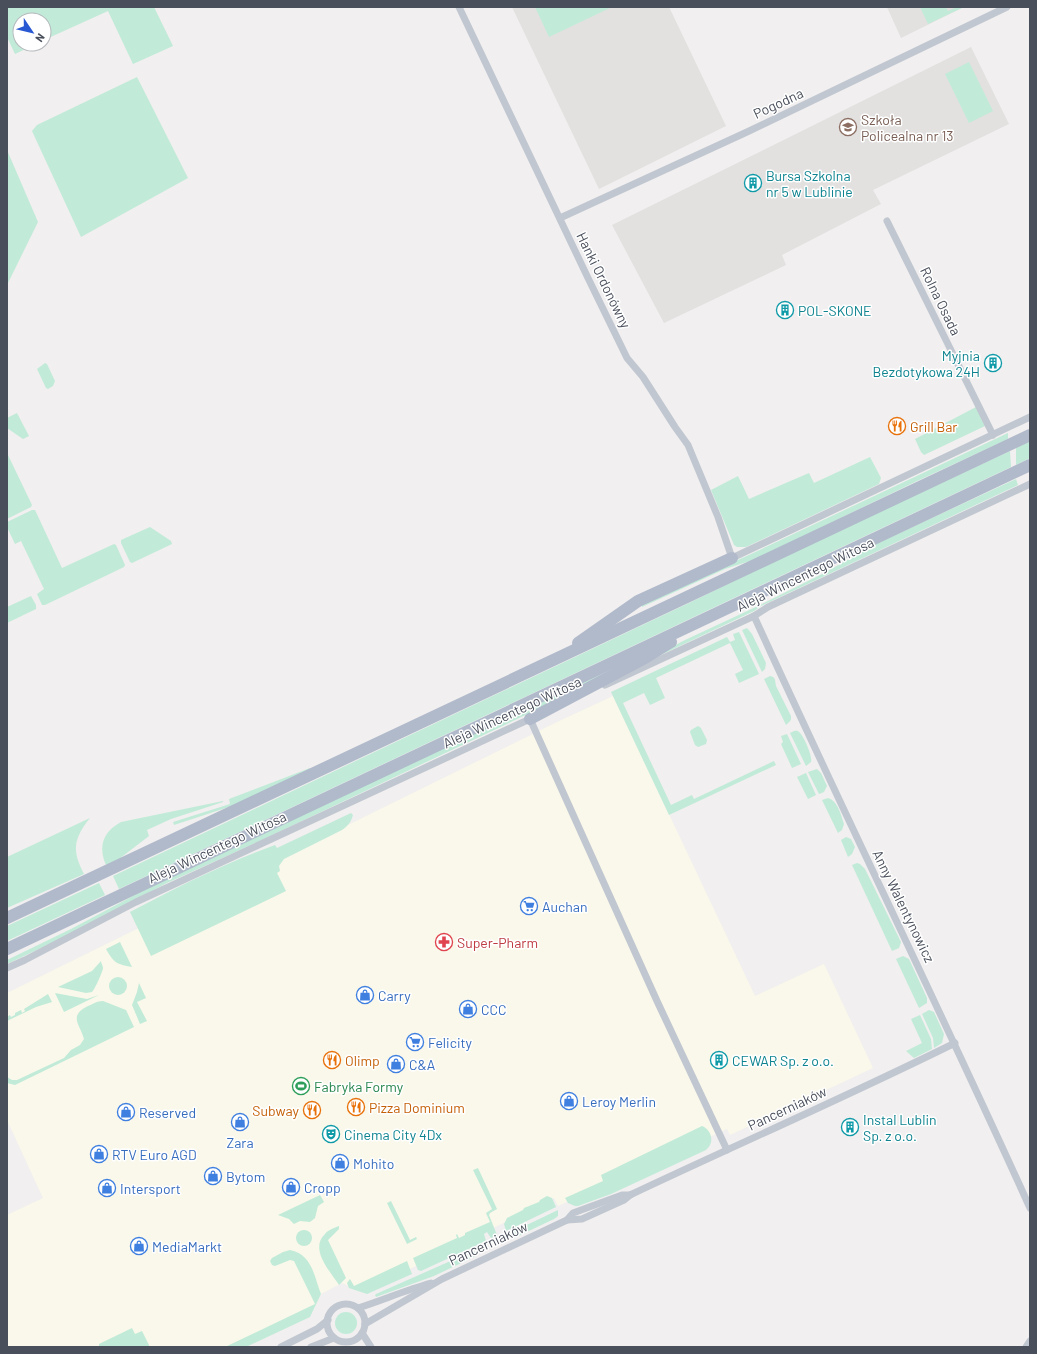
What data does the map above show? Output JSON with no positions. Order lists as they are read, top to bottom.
{
  "streets": {
    "main road": ["Aleja Wincentego Witosa"],
    "street": [
      "Pogodna",
      "Hanki Ordonówny",
      "Rolna Osada",
      "Anny Walentynowicz",
      "Pancerniaków"
    ]
  },
  "crossings": [
    ["Pogodna", "Hanki Ordonówny"],
    ["Aleja Wincentego Witosa", "Anny Walentynowicz"],
    ["Anny Walentynowicz", "Pancerniaków"]
  ],
  "places": {
    "school or university": ["Szkoła Policealna nr 13"],
    "building": [
      "Bursa Szkolna nr 5 w Lublinie",
      "POL-SKONE",
      "Myjnia Bezdotykowa 24H",
      "CEWAR Sp. z o.o.",
      "Instal Lublin Sp. z o.o."
    ],
    "restaurant": [
      "Grill Bar",
      "Olimp",
      "Pizza Dominium",
      "Subway"
    ],
    "supermarket": ["Auchan", "Felicity"],
    "pharmacy": ["Super-Pharm"],
    "shop": [
      "Carry",
      "CCC",
      "C&A",
      "Leroy Merlin",
      "Reserved",
      "Zara",
      "RTV Euro AGD",
      "Mohito",
      "Bytom",
      "Cropp",
      "Intersport",
      "MediaMarkt"
    ],
    "sports": ["Fabryka Formy"],
    "theatre": ["Cinema City 4Dx"]
  },
  "north": "bottom right"
}
